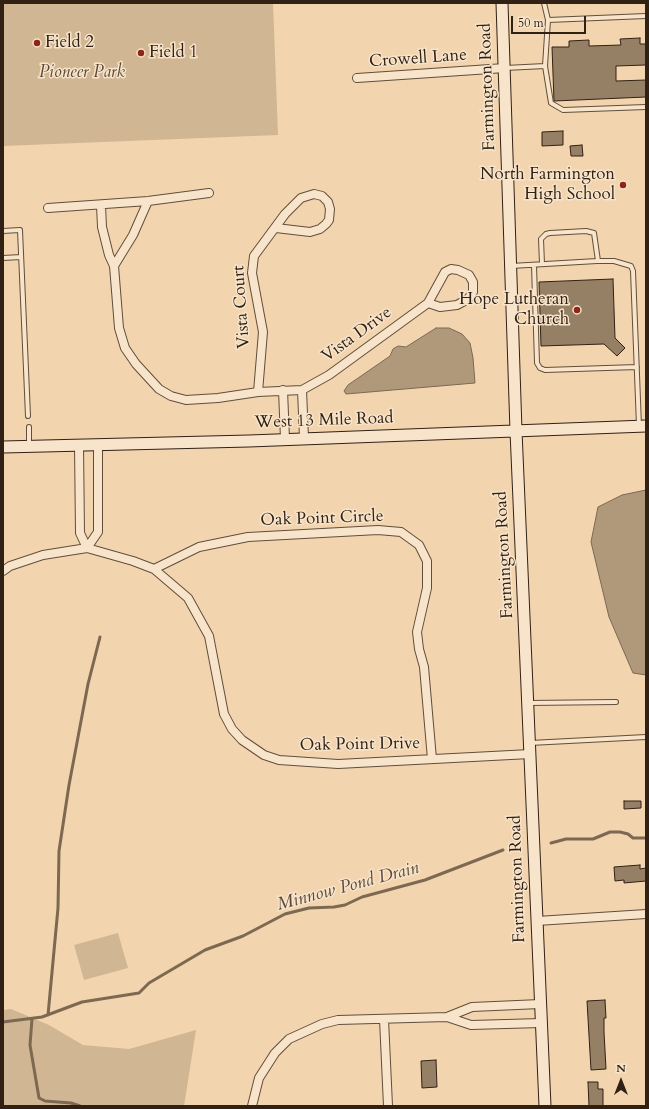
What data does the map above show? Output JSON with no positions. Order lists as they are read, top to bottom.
{
  "streets": {
    "street": [
      "Crowell Lane",
      "Farmington Road",
      "Vista Court",
      "Vista Drive",
      "West 13 Mile Road",
      "Oak Point Circle",
      "Oak Point Drive"
    ]
  },
  "crossings": [
    ["Crowell Lane", "Farmington Road"],
    ["Farmington Road", "West 13 Mile Road"],
    ["Farmington Road", "Oak Point Drive"],
    ["Vista Court", "Vista Drive"],
    ["Oak Point Circle", "Oak Point Drive"]
  ],
  "water": ["Minnow Pond Drain"],
  "parks": ["Pioneer Park"],
  "places": [
    "Field 2",
    "Field 1",
    "North Farmington High School",
    "Hope Lutheran Church"
  ],
  "scale_bar": "50 m",
  "north": "top"
}
